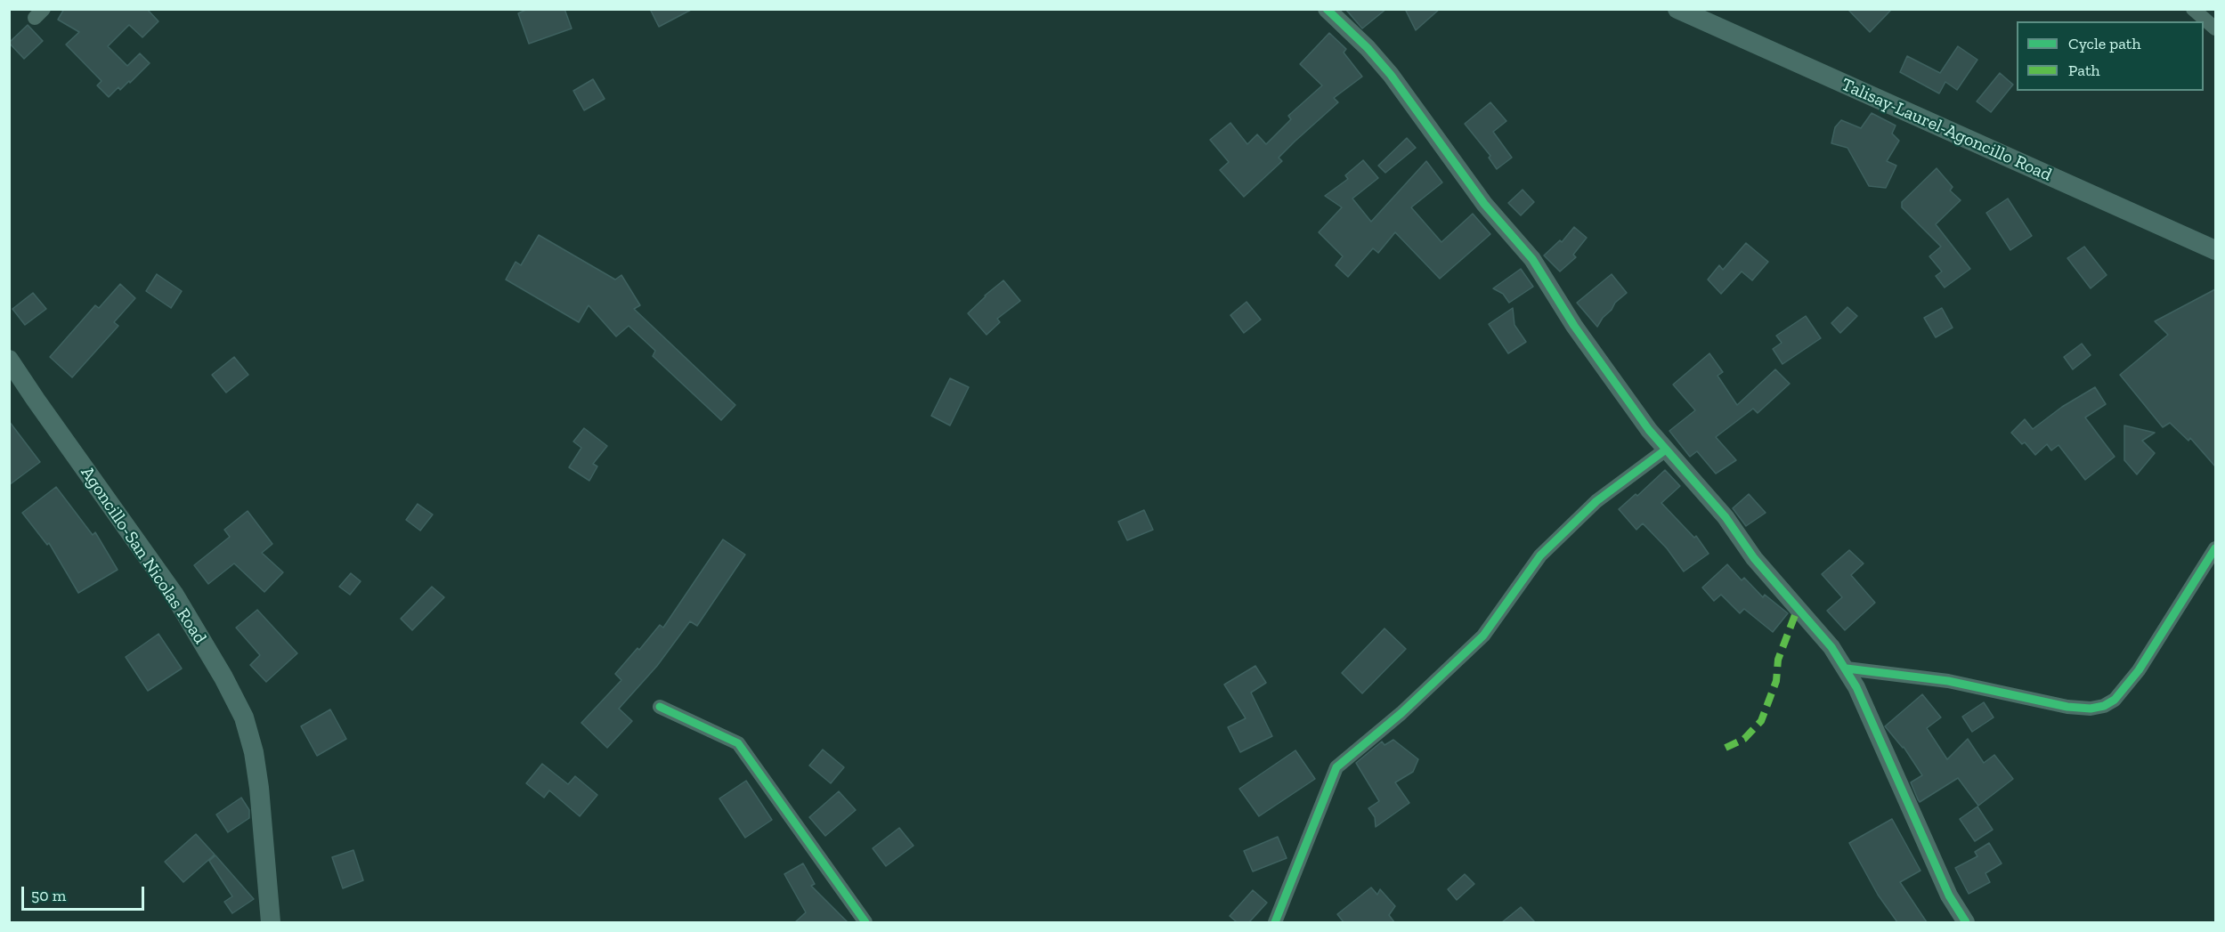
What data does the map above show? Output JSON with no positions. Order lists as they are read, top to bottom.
{
  "streets": {
    "main road": ["Talisay-Laurel-Agoncillo Road", "Agoncillo-San Nicolas Road"]
  },
  "legend": ["Cycle path", "Path"],
  "scale_bar": "50 m"
}
